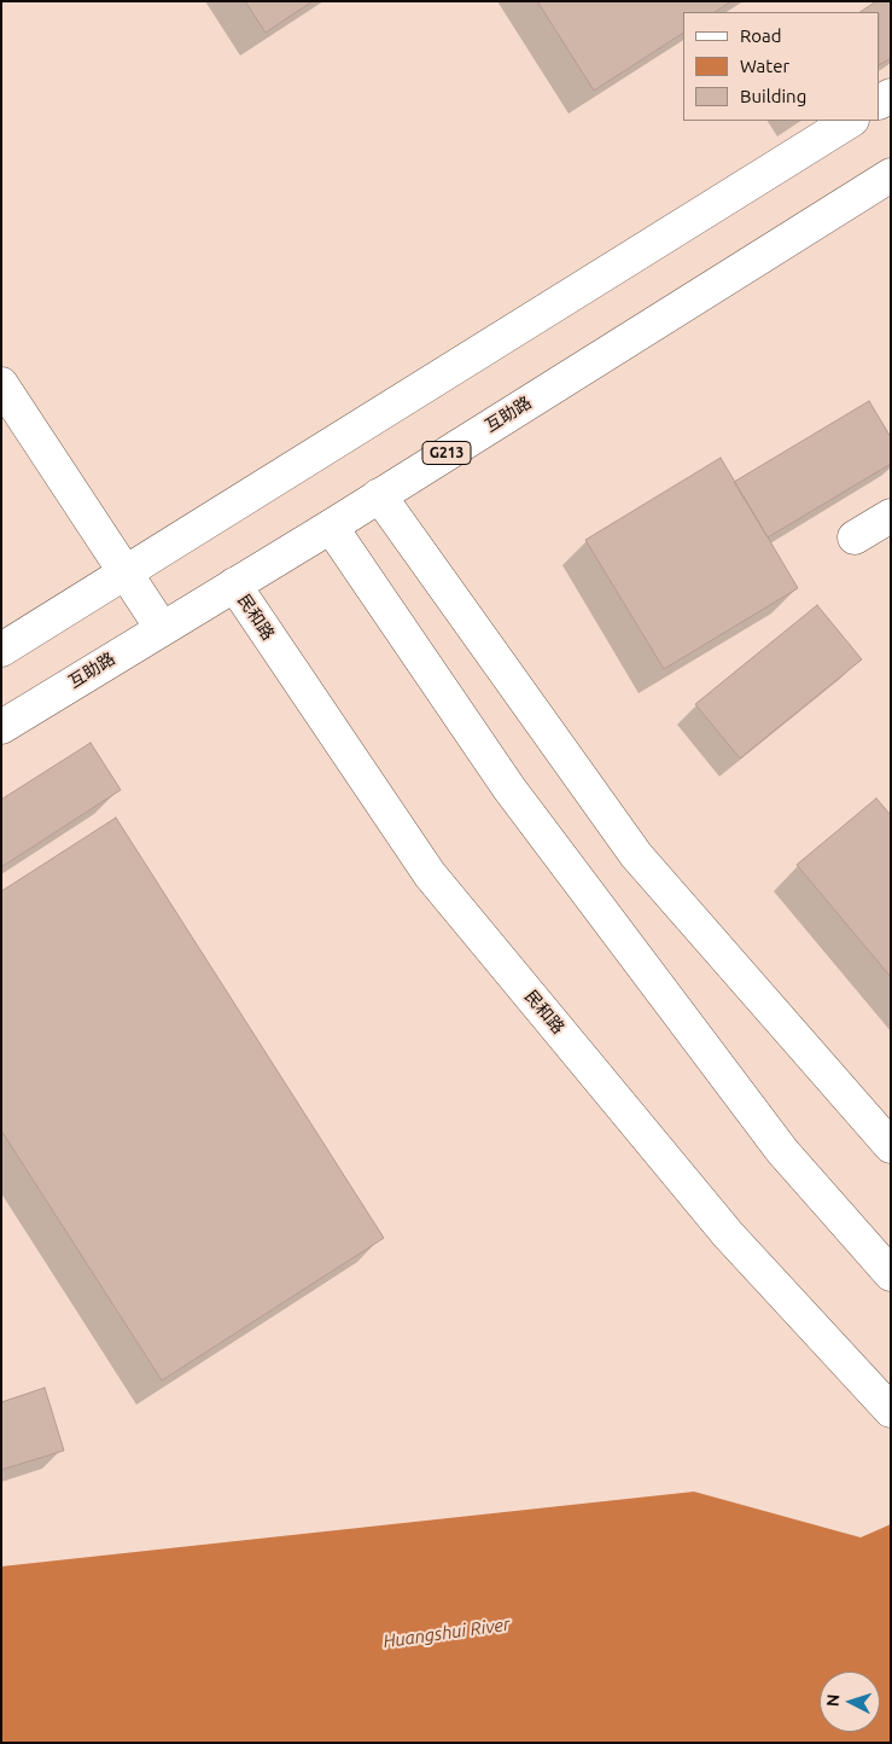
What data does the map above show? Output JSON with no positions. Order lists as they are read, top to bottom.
{
  "streets": {
    "main road": ["互助路", "G213", "民和路"]
  },
  "crossings": [
    ["互助路", "民和路"]
  ],
  "water": ["Huangshui River"],
  "legend": ["Road", "Water", "Building"],
  "north": "left"
}
